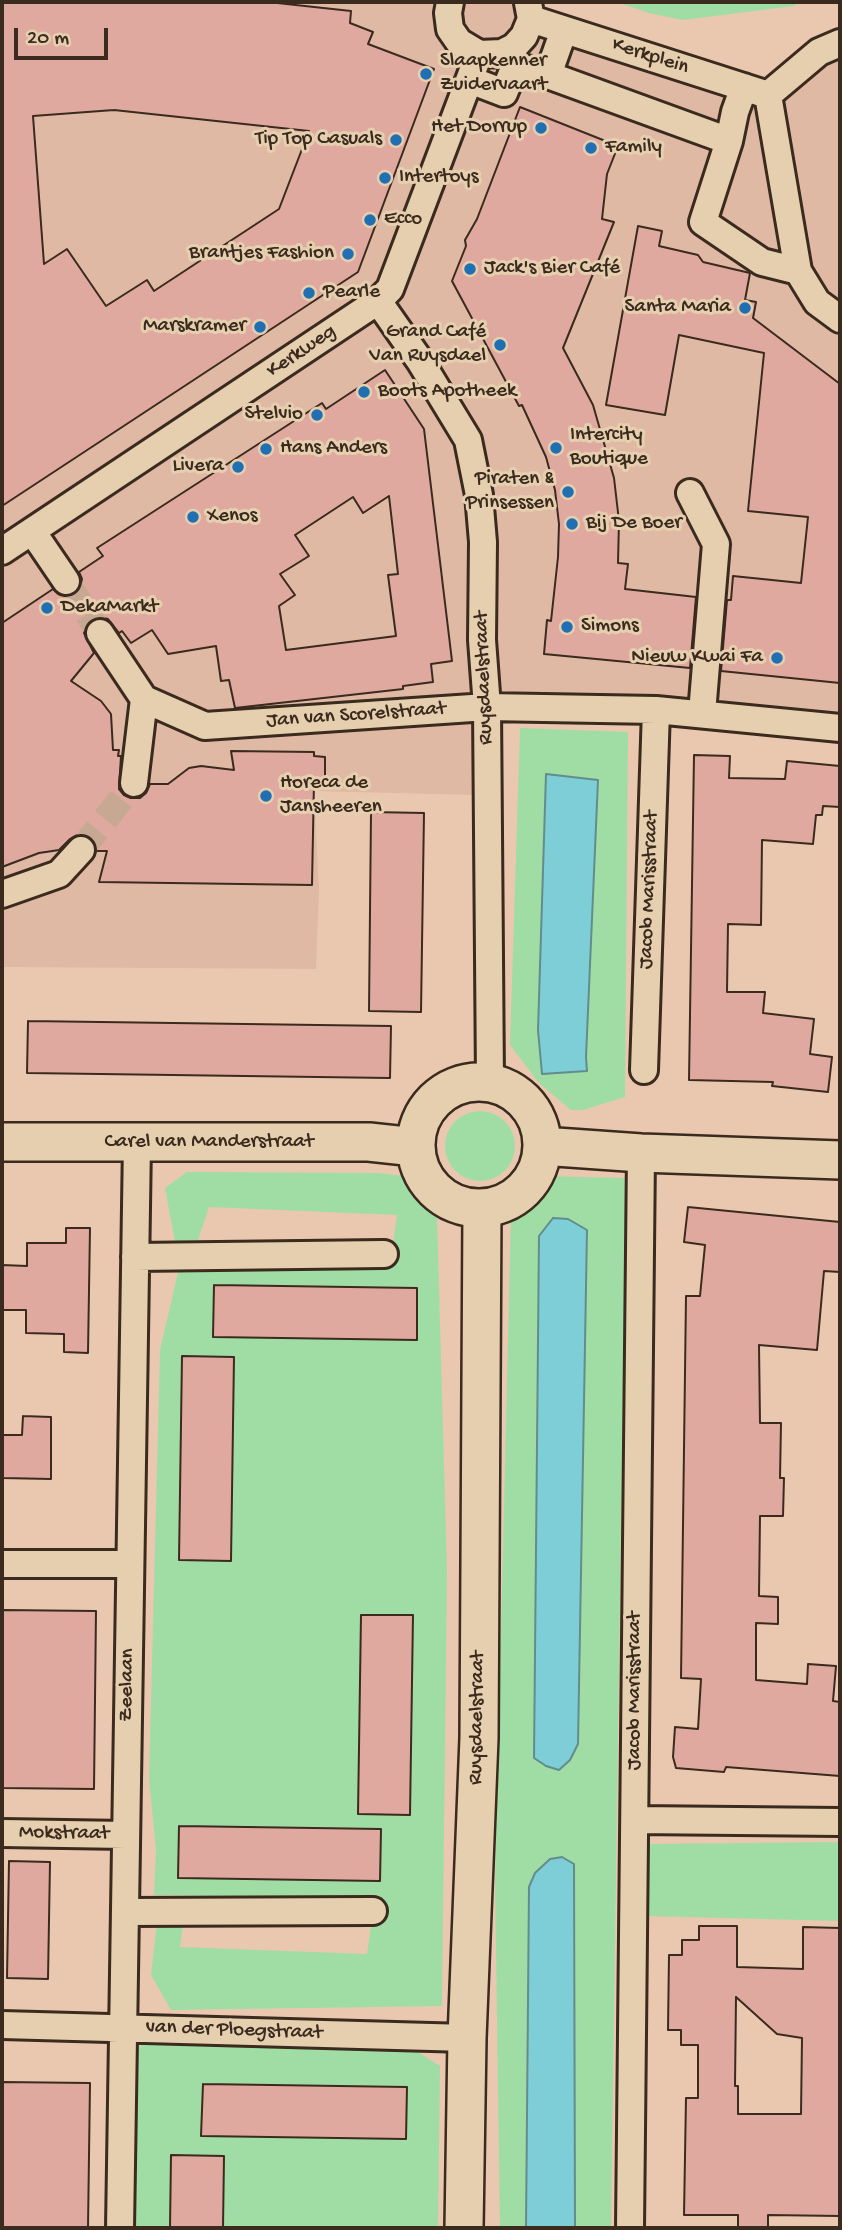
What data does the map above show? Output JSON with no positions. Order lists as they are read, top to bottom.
{
  "streets": {
    "street": [
      "Kerkplein",
      "Kerkweg",
      "Ruysdaelstraat",
      "Jan van Scorelstraat",
      "Jacob Marisstraat",
      "Carel van Manderstraat",
      "Zeelaan",
      "Mokstraat",
      "van der Ploegstraat"
    ]
  },
  "crossings": [
    ["Kerkweg", "Ruysdaelstraat"],
    ["Ruysdaelstraat", "Jan van Scorelstraat"],
    ["Ruysdaelstraat", "Carel van Manderstraat"],
    ["Ruysdaelstraat", "van der Ploegstraat"],
    ["Jan van Scorelstraat", "Jacob Marisstraat"],
    ["Carel van Manderstraat", "Zeelaan"],
    ["Zeelaan", "Mokstraat"],
    ["Zeelaan", "van der Ploegstraat"]
  ],
  "places": [
    "Slaapkenner Zuidervaart",
    "Het Dorrup",
    "Tip Top Casuals",
    "Family",
    "Intertoys",
    "Ecco",
    "Brantjes Fashion",
    "Jack's Bier Café",
    "Pearle",
    "Santa Maria",
    "Marskramer",
    "Grand Café Van Ruysdael",
    "Boots Apotheek",
    "Stelvio",
    "Intercity Boutique",
    "Hans Anders",
    "Livera",
    "Piraten & Prinsessen",
    "Xenos",
    "Bij De Boer",
    "DekaMarkt",
    "Simons",
    "Nieuw Kwai Fa",
    "Horeca de Jansheeren"
  ],
  "scale_bar": "20 m"
}
